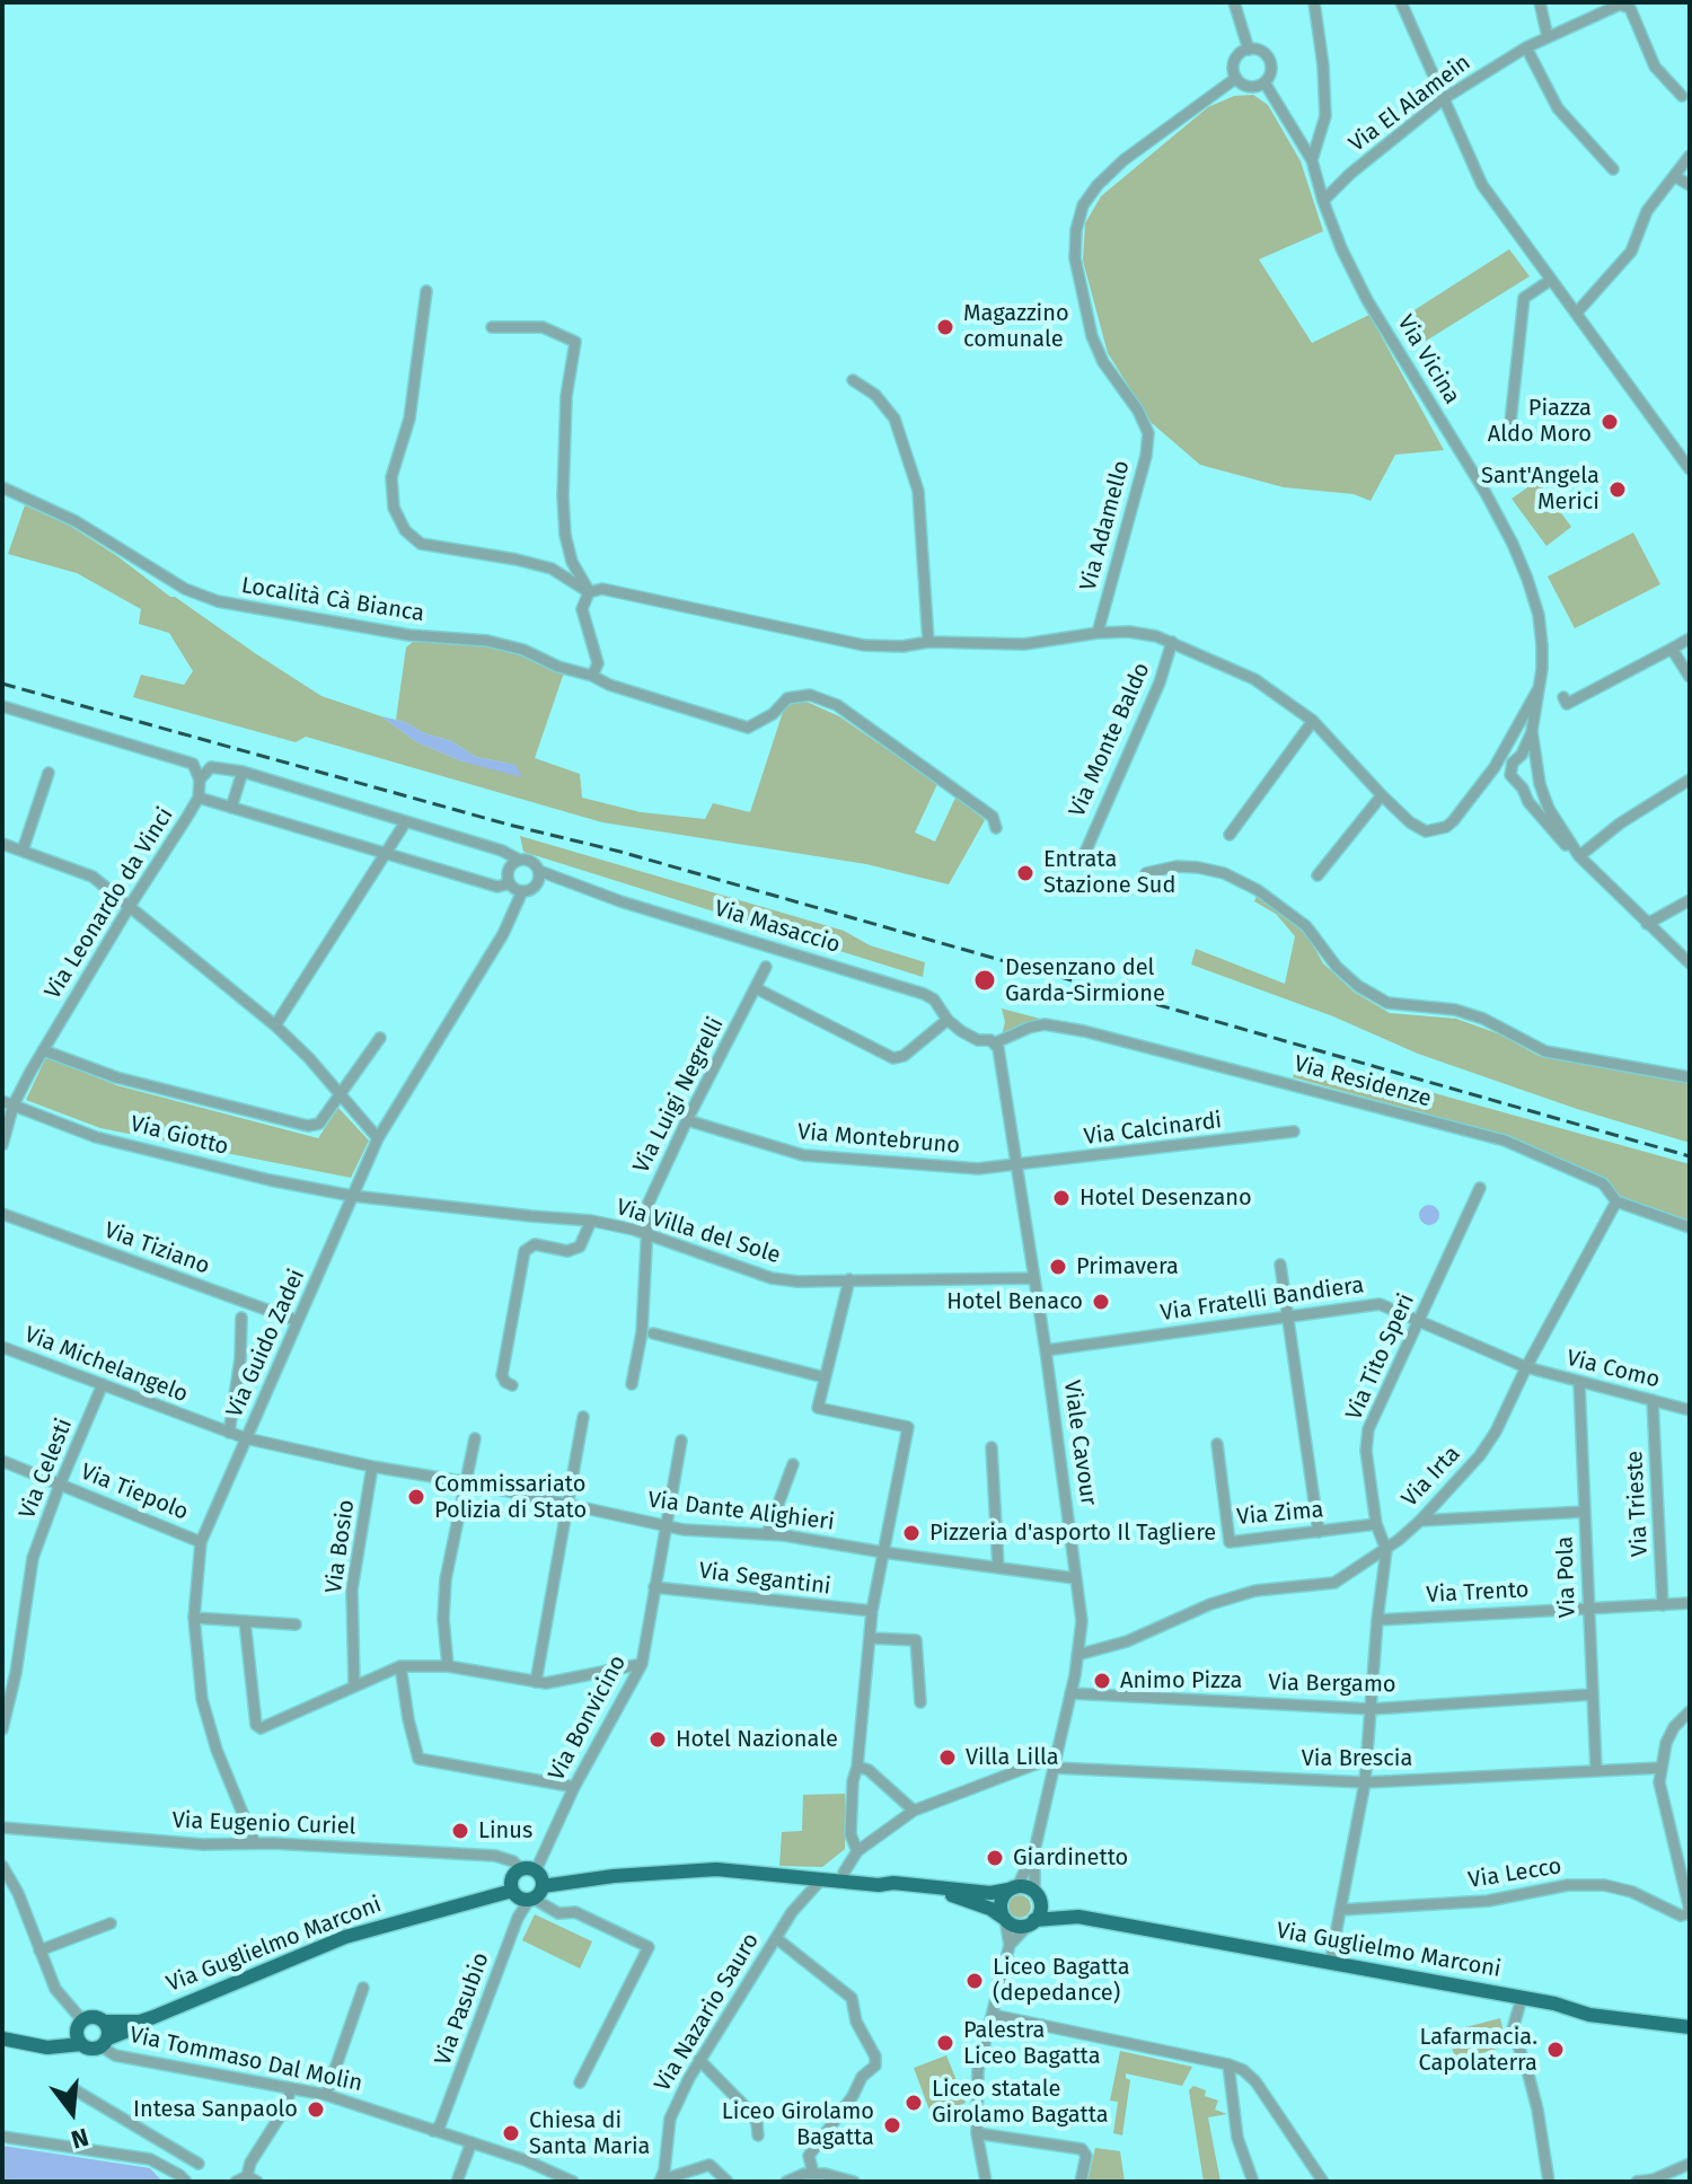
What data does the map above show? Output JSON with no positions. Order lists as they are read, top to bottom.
{
  "streets": {
    "main road": ["Via Guglielmo Marconi"],
    "street": [
      "Via El Alamein",
      "Via Vicina",
      "Via Adamello",
      "Località Cà Bianca",
      "Via Monte Baldo",
      "Via Leonardo da Vinci",
      "Via Masaccio",
      "Via Residenze",
      "Via Luigi Negrelli",
      "Via Calcinardi",
      "Via Giotto",
      "Via Montebruno",
      "Via Villa del Sole",
      "Via Tiziano",
      "Via Fratelli Bandiera",
      "Via Guido Zadei",
      "Via Tito Speri",
      "Via Michelangelo",
      "Via Como",
      "Viale Cavour",
      "Via Celesti",
      "Via Irta",
      "Via Tiepolo",
      "Via Trieste",
      "Via Dante Alighieri",
      "Via Zima",
      "Via Bosio",
      "Via Pola",
      "Via Segantini",
      "Via Trento",
      "Via Bergamo",
      "Via Bonvicino",
      "Via Brescia",
      "Via Eugenio Curiel",
      "Via Lecco",
      "Via Pasubio",
      "Via Nazario Sauro",
      "Via Tommaso Dal Molin"
    ]
  },
  "crossings": [
    ["Via El Alamein", "Via Vicina"],
    ["Via Vicina", "Via Adamello"],
    ["Via Leonardo da Vinci", "Via Giotto"],
    ["Via Masaccio", "Via Residenze"],
    ["Via Masaccio", "Via Guido Zadei"],
    ["Via Masaccio", "Viale Cavour"],
    ["Via Residenze", "Viale Cavour"],
    ["Via Residenze", "Via Irta"],
    ["Via Luigi Negrelli", "Via Montebruno"],
    ["Via Luigi Negrelli", "Via Villa del Sole"],
    ["Via Calcinardi", "Via Montebruno"],
    ["Via Calcinardi", "Viale Cavour"],
    ["Via Giotto", "Via Villa del Sole"],
    ["Via Giotto", "Via Guido Zadei"],
    ["Via Montebruno", "Viale Cavour"],
    ["Via Villa del Sole", "Via Guido Zadei"],
    ["Via Villa del Sole", "Viale Cavour"],
    ["Via Tiziano", "Via Guido Zadei"],
    ["Via Fratelli Bandiera", "Via Tito Speri"],
    ["Via Fratelli Bandiera", "Via Como"],
    ["Via Fratelli Bandiera", "Viale Cavour"],
    ["Via Fratelli Bandiera", "Via Irta"],
    ["Via Guido Zadei", "Via Michelangelo"],
    ["Via Guido Zadei", "Via Tiepolo"],
    ["Via Guido Zadei", "Via Dante Alighieri"],
    ["Via Guido Zadei", "Via Eugenio Curiel"],
    ["Via Tito Speri", "Via Irta"],
    ["Via Tito Speri", "Via Zima"],
    ["Via Michelangelo", "Via Celesti"],
    ["Via Michelangelo", "Via Dante Alighieri"],
    ["Via Como", "Via Irta"],
    ["Via Como", "Via Trieste"],
    ["Via Como", "Via Pola"],
    ["Viale Cavour", "Via Irta"],
    ["Viale Cavour", "Via Dante Alighieri"],
    ["Viale Cavour", "Via Bergamo"],
    ["Viale Cavour", "Via Brescia"],
    ["Viale Cavour", "Via Guglielmo Marconi"],
    ["Via Celesti", "Via Tiepolo"],
    ["Via Trieste", "Via Trento"],
    ["Via Dante Alighieri", "Via Bosio"],
    ["Via Dante Alighieri", "Via Bonvicino"],
    ["Via Pola", "Via Trento"],
    ["Via Pola", "Via Bergamo"],
    ["Via Pola", "Via Brescia"],
    ["Via Segantini", "Via Bonvicino"],
    ["Via Bonvicino", "Via Eugenio Curiel"],
    ["Via Bonvicino", "Via Guglielmo Marconi"],
    ["Via Bonvicino", "Via Pasubio"],
    ["Via Eugenio Curiel", "Via Guglielmo Marconi"],
    ["Via Eugenio Curiel", "Via Pasubio"],
    ["Via Guglielmo Marconi", "Via Pasubio"],
    ["Via Guglielmo Marconi", "Via Tommaso Dal Molin"],
    ["Via Pasubio", "Via Tommaso Dal Molin"]
  ],
  "places": [
    "Magazzino comunale",
    "Piazza Aldo Moro",
    "Sant'Angela Merici",
    "Entrata Stazione Sud",
    "Desenzano del Garda-Sirmione",
    "Hotel Desenzano",
    "Primavera",
    "Hotel Benaco",
    "Commissariato Polizia di Stato",
    "Pizzeria d'asporto Il Tagliere",
    "Animo Pizza",
    "Hotel Nazionale",
    "Villa Lilla",
    "Linus",
    "Giardinetto",
    "Liceo Bagatta (depedance)",
    "Palestra Liceo Bagatta",
    "Lafarmacia. Capolaterra",
    "Liceo statale Girolamo Bagatta",
    "Intesa Sanpaolo",
    "Liceo Girolamo Bagatta",
    "Chiesa di Santa Maria"
  ],
  "north": "bottom"
}
